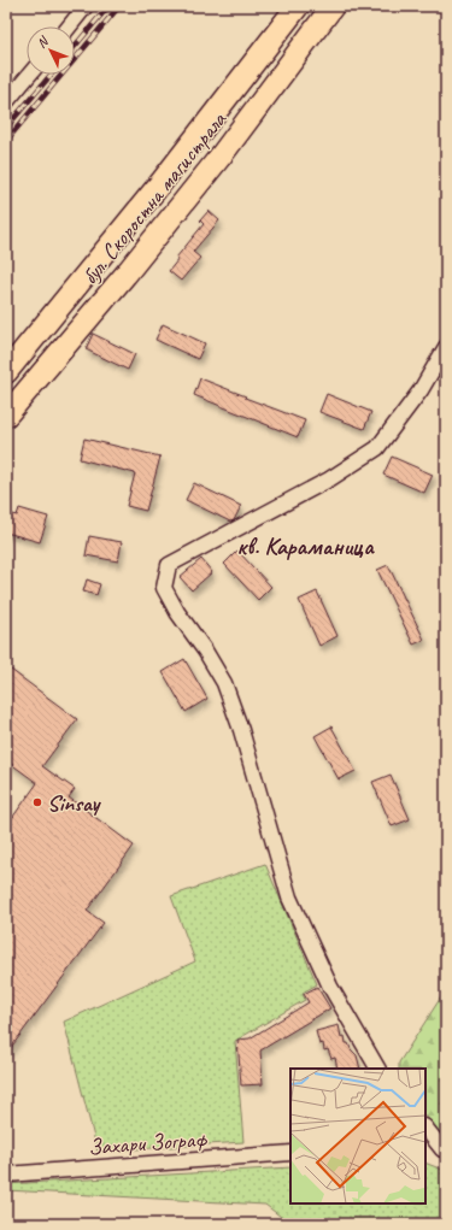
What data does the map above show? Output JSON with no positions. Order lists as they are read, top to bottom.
{
  "streets": {
    "highway": ["бул. Скоростна магистрала"],
    "street": ["Захари Зограф"]
  },
  "districts": ["кв. Караманица"],
  "places": ["Sinsay"],
  "north": "top left"
}
